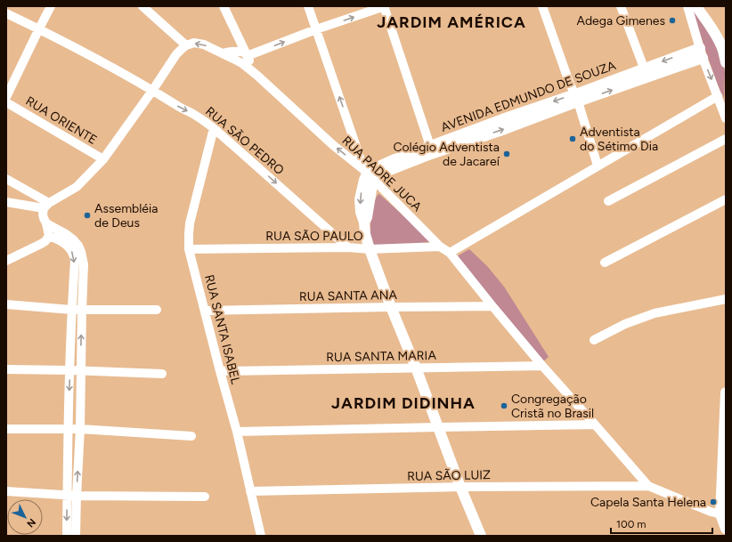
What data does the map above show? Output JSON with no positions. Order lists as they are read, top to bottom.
{
  "streets": {
    "main road": ["AVENIDA EDMUNDO DE SOUZA"],
    "street": [
      "RUA ORIENTE",
      "RUA SÃO PEDRO",
      "RUA PADRE JUCA",
      "RUA SÃO PAULO",
      "RUA SANTA ANA",
      "RUA SANTA ISABEL",
      "RUA SANTA MARIA",
      "RUA SÃO LUIZ"
    ]
  },
  "crossings": [
    ["AVENIDA EDMUNDO DE SOUZA", "RUA PADRE JUCA"],
    ["RUA SÃO PEDRO", "RUA SÃO PAULO"],
    ["RUA SÃO PEDRO", "RUA SANTA ISABEL"],
    ["RUA PADRE JUCA", "RUA SÃO PAULO"],
    ["RUA PADRE JUCA", "RUA SANTA ANA"],
    ["RUA PADRE JUCA", "RUA SANTA MARIA"],
    ["RUA PADRE JUCA", "RUA SÃO LUIZ"],
    ["RUA SÃO PAULO", "RUA SANTA ISABEL"],
    ["RUA SANTA ANA", "RUA SANTA ISABEL"],
    ["RUA SANTA ISABEL", "RUA SANTA MARIA"],
    ["RUA SANTA ISABEL", "RUA SÃO LUIZ"]
  ],
  "one_way": ["RUA SÃO PEDRO"],
  "districts": ["JARDIM AMÉRICA", "JARDIM DIDINHA"],
  "places": [
    "Adega Gimenes",
    "Adventista do Sétimo Dia",
    "Colégio Adventista de Jacareí",
    "Assembléia de Deus",
    "Congregação Cristã no Brasil",
    "Capela Santa Helena"
  ],
  "scale_bar": "100 m",
  "north": "bottom right"
}
